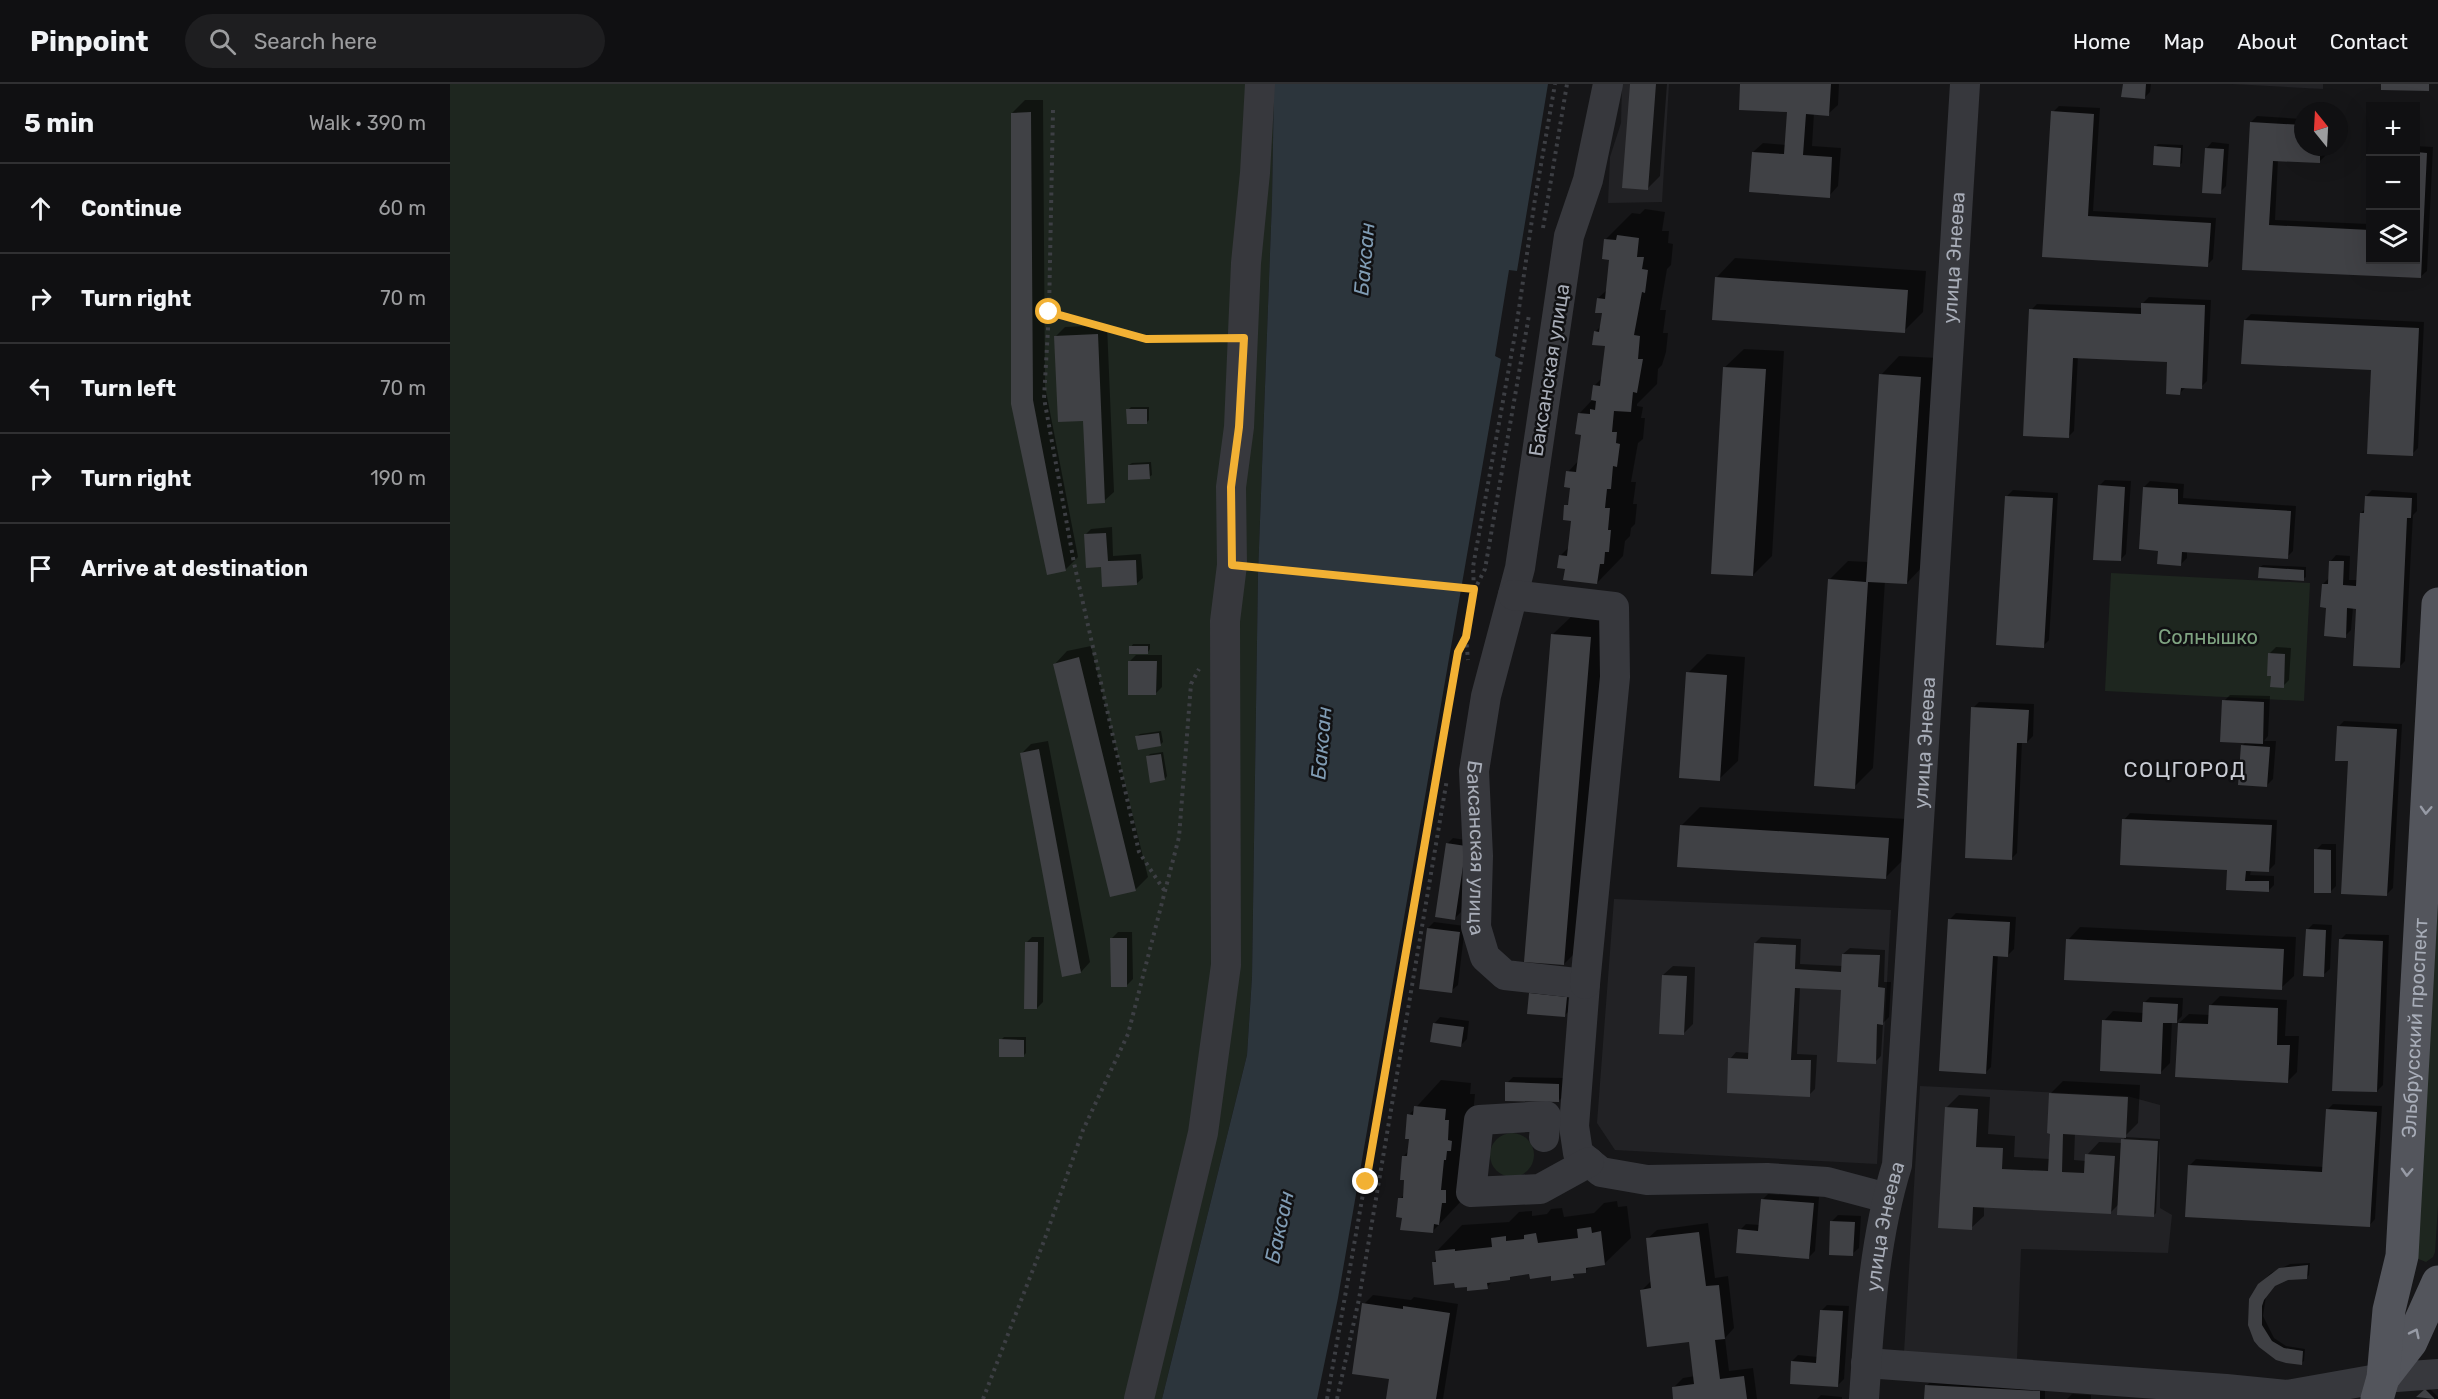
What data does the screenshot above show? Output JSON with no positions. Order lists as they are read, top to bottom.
{
  "streets": {
    "main road": ["Эльбрусский проспект"],
    "street": ["улица Энеева", "Баксанская улица"]
  },
  "one_way": ["Эльбрусский проспект"],
  "districts": ["СОЦГОРОД"],
  "water": ["Баксан"],
  "parks": ["Солнышко"],
  "north": "top",
  "page": {
    "header": "Pinpoint",
    "search": "Search here",
    "nav": [
      "Home",
      "Map",
      "About",
      "Contact"
    ],
    "heading": ["5 min", "Walk · 390 m"],
    "map_buttons": ["+", "−"],
    "list": [
      ["Continue", "60 m"],
      ["Turn right", "70 m"],
      ["Turn left", "70 m"],
      ["Turn right", "190 m"],
      "Arrive at destination"
    ]
  }
}
